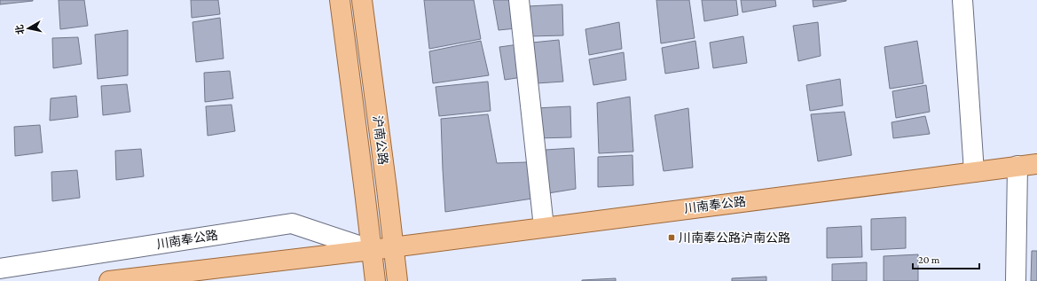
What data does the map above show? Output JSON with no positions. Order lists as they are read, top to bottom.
{
  "streets": {
    "main road": ["沪南公路", "川南奉公路"]
  },
  "crossings": [
    ["沪南公路", "川南奉公路"]
  ],
  "places": {
    "transit": ["川南奉公路沪南公路"]
  },
  "scale_bar": "20 m",
  "north": "left"
}
